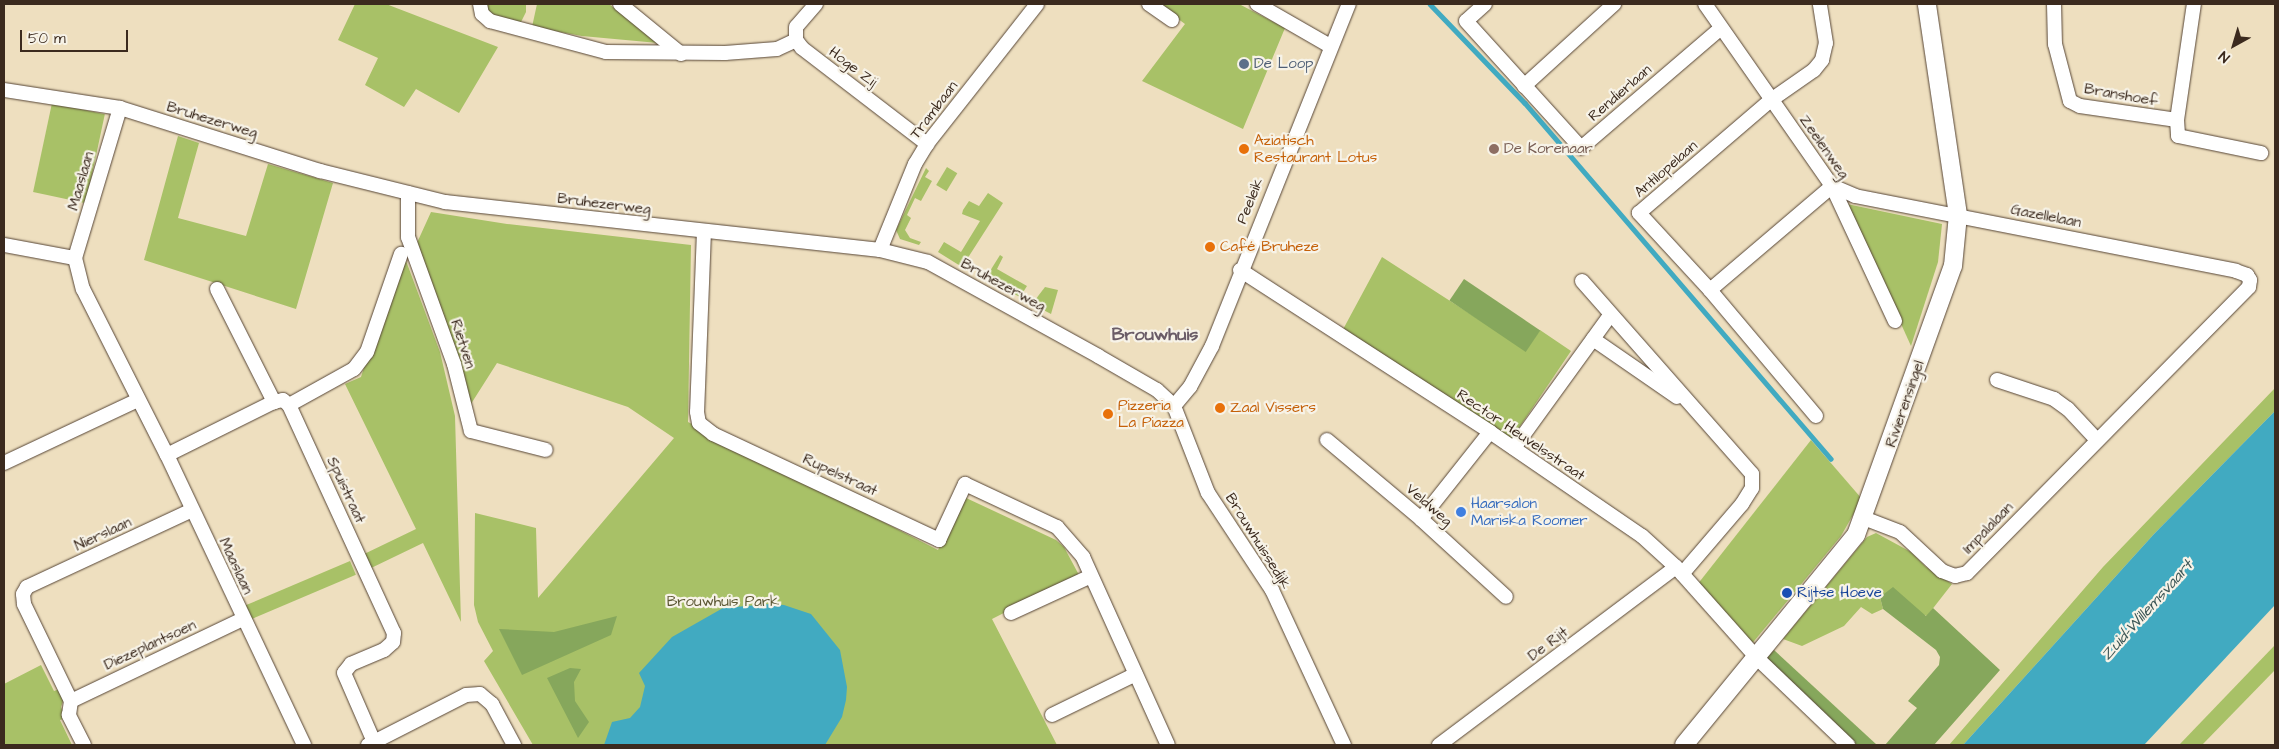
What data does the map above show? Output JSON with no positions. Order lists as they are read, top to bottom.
{
  "streets": {
    "street": [
      "Hoge Zij",
      "Rendierlaan",
      "Branshoef",
      "Trambaan",
      "Bruhezerweg",
      "Zeelenweg",
      "Antilopelaan",
      "Maaslaan",
      "Peeleik",
      "Gazellelaan",
      "Rietven",
      "Rivierensingel",
      "Rector Heuvelsstraat",
      "Rupelstraat",
      "Spuistraat",
      "Veldweg",
      "Impalalaan",
      "Nierslaan",
      "Brouwhuissedijk",
      "De Rijt",
      "Diezeplantsoen"
    ]
  },
  "crossings": [
    ["Hoge Zij", "Trambaan"],
    ["Rendierlaan", "Zeelenweg"],
    ["Trambaan", "Bruhezerweg"],
    ["Bruhezerweg", "Maaslaan"],
    ["Bruhezerweg", "Peeleik"],
    ["Bruhezerweg", "Rietven"],
    ["Bruhezerweg", "Rupelstraat"],
    ["Bruhezerweg", "Brouwhuissedijk"],
    ["Zeelenweg", "Antilopelaan"],
    ["Zeelenweg", "Gazellelaan"],
    ["Maaslaan", "Nierslaan"],
    ["Maaslaan", "Diezeplantsoen"],
    ["Peeleik", "Rector Heuvelsstraat"],
    ["Peeleik", "Brouwhuissedijk"],
    ["Gazellelaan", "Rivierensingel"],
    ["Gazellelaan", "Impalalaan"],
    ["Rivierensingel", "Rector Heuvelsstraat"],
    ["Rivierensingel", "Impalalaan"],
    ["Rector Heuvelsstraat", "De Rijt"],
    ["Nierslaan", "Diezeplantsoen"]
  ],
  "districts": ["Brouwhuis"],
  "water": ["Zuid-Willemsvaart"],
  "parks": ["Brouwhuis Park"],
  "places": [
    "De Loop",
    "Aziatisch Restaurant Lotus",
    "De Korenaar",
    "Café Bruheze",
    "Zaal Vissers",
    "Pizzeria La Piazza",
    "Haarsalon Mariska Roomer",
    "Rijtse Hoeve"
  ],
  "scale_bar": "50 m",
  "north": "bottom left"
}
